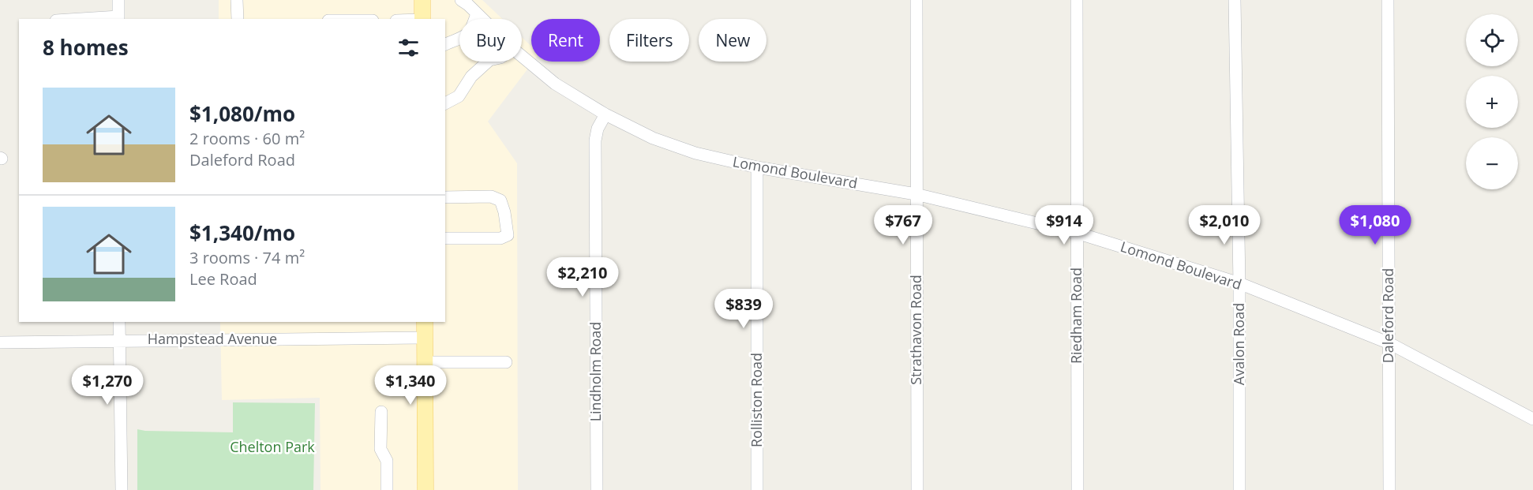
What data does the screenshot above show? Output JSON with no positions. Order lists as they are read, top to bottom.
{
  "streets": {
    "street": [
      "Lomond Boulevard",
      "Riedham Road",
      "Daleford Road",
      "Strathavon Road",
      "Hampstead Avenue",
      "Avalon Road",
      "Lindholm Road",
      "Rolliston Road"
    ]
  },
  "crossings": [
    ["Lomond Boulevard", "Riedham Road"],
    ["Lomond Boulevard", "Daleford Road"],
    ["Lomond Boulevard", "Strathavon Road"],
    ["Lomond Boulevard", "Avalon Road"],
    ["Lomond Boulevard", "Lindholm Road"],
    ["Lomond Boulevard", "Rolliston Road"]
  ],
  "parks": ["Chelton Park"],
  "page": {
    "map_buttons": ["+", "−"],
    "chip": [
      "Buy",
      "Rent",
      "Filters",
      "New"
    ],
    "heading": "8 homes",
    "list": [
      {
        "name": "$1,080/mo",
        "note": "2 rooms · 60 m² · Daleford Road"
      },
      {
        "name": "$1,340/mo",
        "note": "3 rooms · 74 m² · Lee Road"
      }
    ],
    "price": [
      "$767",
      "$914",
      "$2,010",
      "$1,080",
      "$2,210",
      "$839",
      "$1,270",
      "$1,340"
    ]
  }
}
